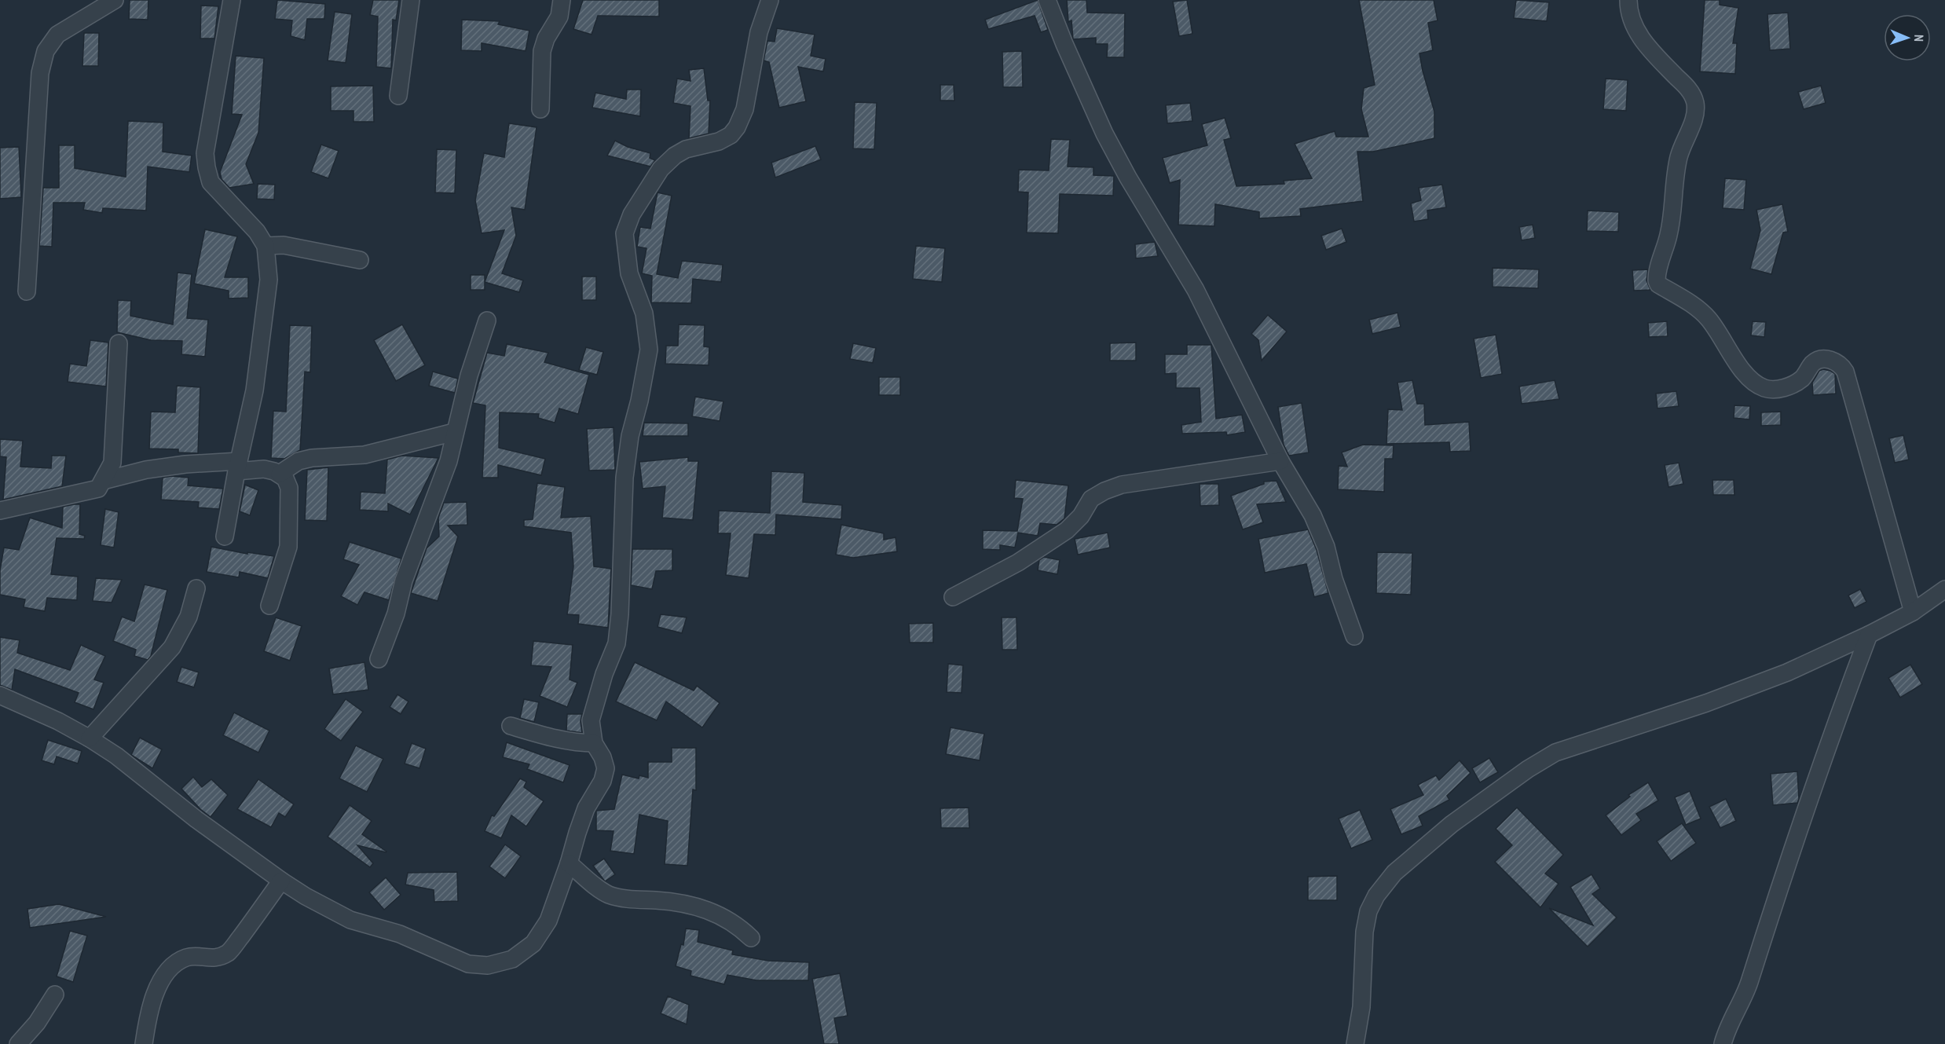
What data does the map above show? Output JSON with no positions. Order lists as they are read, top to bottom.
{
  "north": "right"
}
